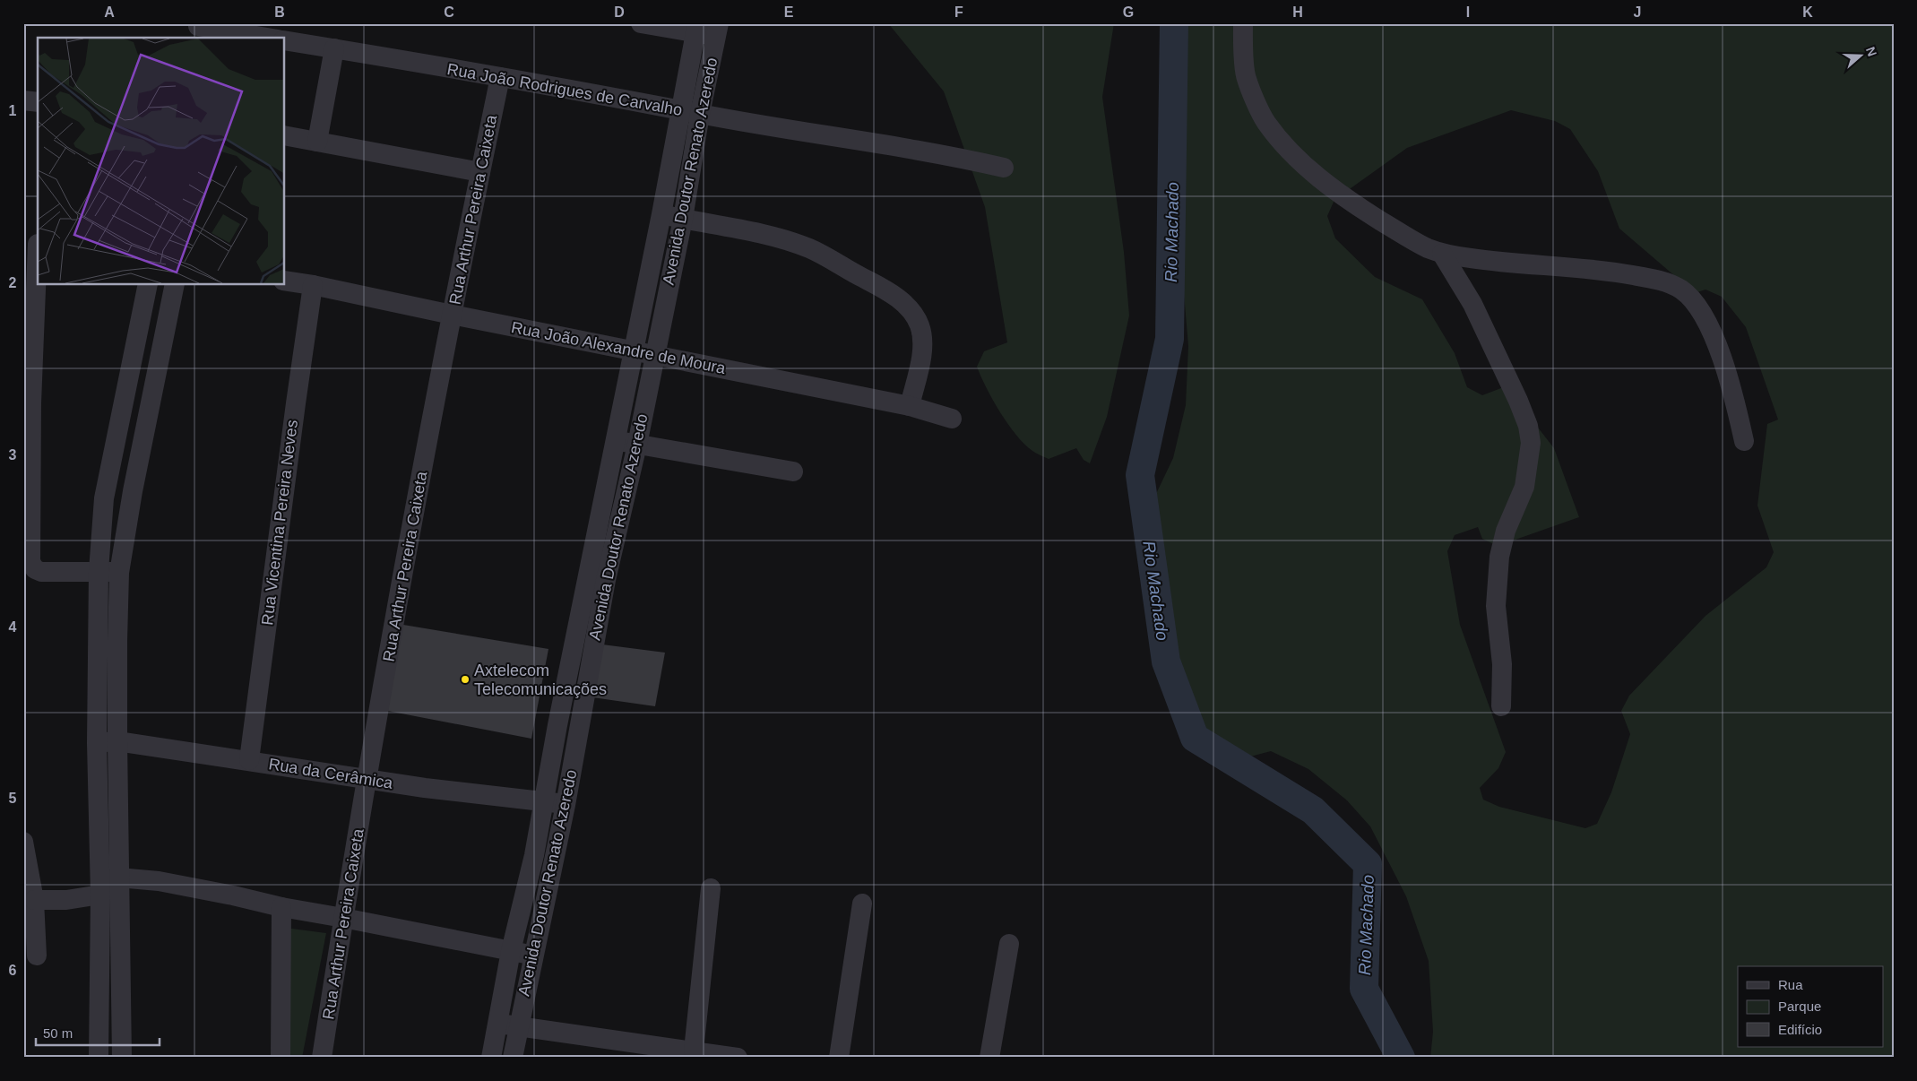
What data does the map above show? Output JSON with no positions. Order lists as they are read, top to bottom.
{
  "streets": {
    "street": [
      "Rua João Rodrigues de Carvalho",
      "Avenida Doutor Renato Azeredo",
      "Rua Arthur Pereira Caixeta",
      "Rua João Alexandre de Moura",
      "Rua Vicentina Pereira Neves",
      "Rua da Cerâmica"
    ]
  },
  "crossings": [
    ["Rua João Rodrigues de Carvalho", "Avenida Doutor Renato Azeredo"],
    ["Rua João Rodrigues de Carvalho", "Rua Arthur Pereira Caixeta"],
    ["Avenida Doutor Renato Azeredo", "Rua João Alexandre de Moura"],
    ["Avenida Doutor Renato Azeredo", "Rua da Cerâmica"],
    ["Rua Arthur Pereira Caixeta", "Rua João Alexandre de Moura"],
    ["Rua Arthur Pereira Caixeta", "Rua da Cerâmica"],
    ["Rua João Alexandre de Moura", "Rua Vicentina Pereira Neves"],
    ["Rua Vicentina Pereira Neves", "Rua da Cerâmica"]
  ],
  "water": ["Rio Machado"],
  "places": ["Axtelecom Telecomunicações"],
  "legend": ["Rua", "Parque", "Edifício"],
  "scale_bar": "50 m",
  "north": "right",
  "grid": {
    "columns": [
      "A",
      "B",
      "C",
      "D",
      "E",
      "F",
      "G",
      "H",
      "I",
      "J",
      "K"
    ],
    "rows": [
      "1",
      "2",
      "3",
      "4",
      "5",
      "6"
    ]
  }
}
